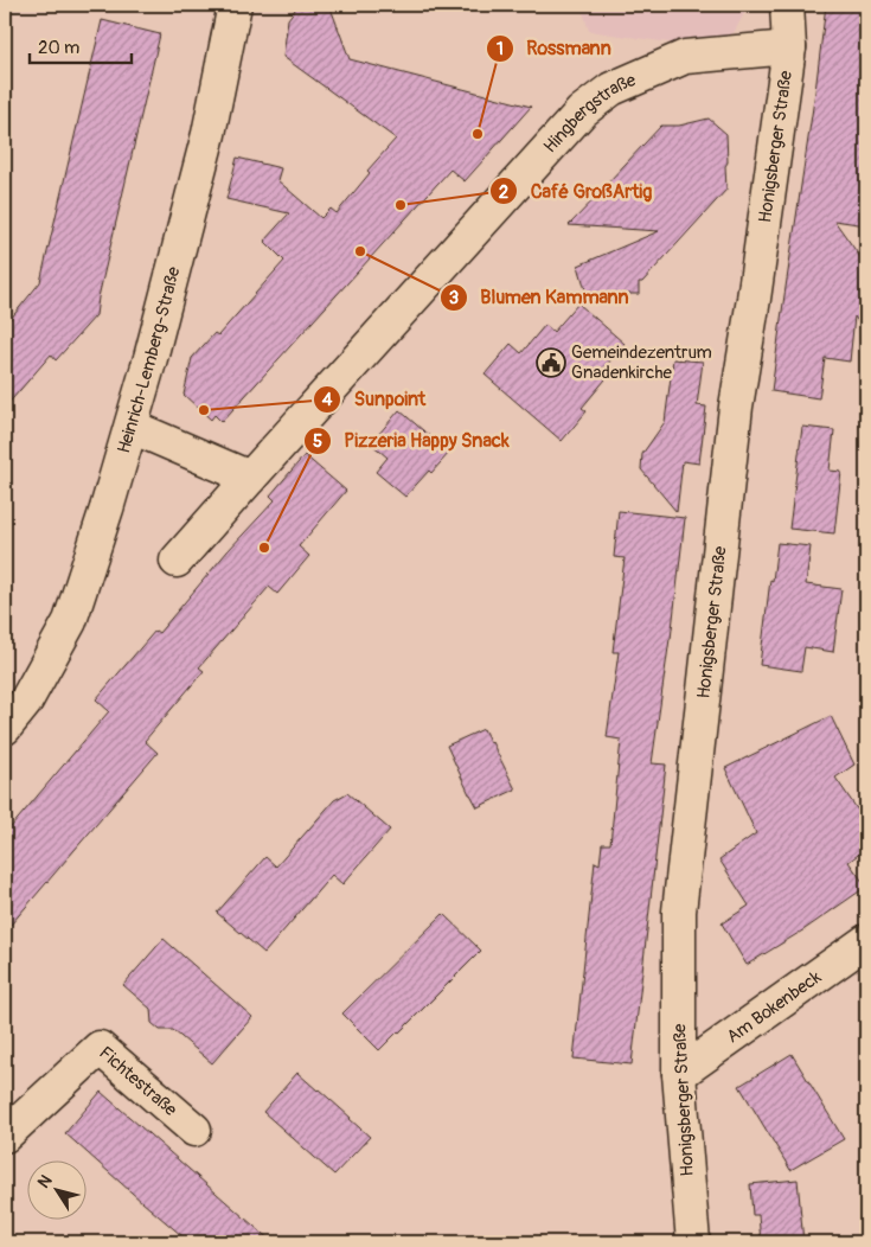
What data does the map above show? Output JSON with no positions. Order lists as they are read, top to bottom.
{
  "streets": {
    "street": [
      "Hingbergstraße",
      "Honigsberger Straße",
      "Heinrich-Lemberg-Straße",
      "Am Bokenbeck",
      "Fichtestraße"
    ]
  },
  "crossings": [
    ["Hingbergstraße", "Honigsberger Straße"],
    ["Honigsberger Straße", "Am Bokenbeck"]
  ],
  "places": {
    "other": [
      "Rossmann",
      "Café GroßArtig",
      "Blumen Kammann",
      "Sunpoint",
      "Pizzeria Happy Snack"
    ],
    "public building": ["Gemeindezentrum Gnadenkirche"]
  },
  "scale_bar": "20 m",
  "north": "top left"
}
